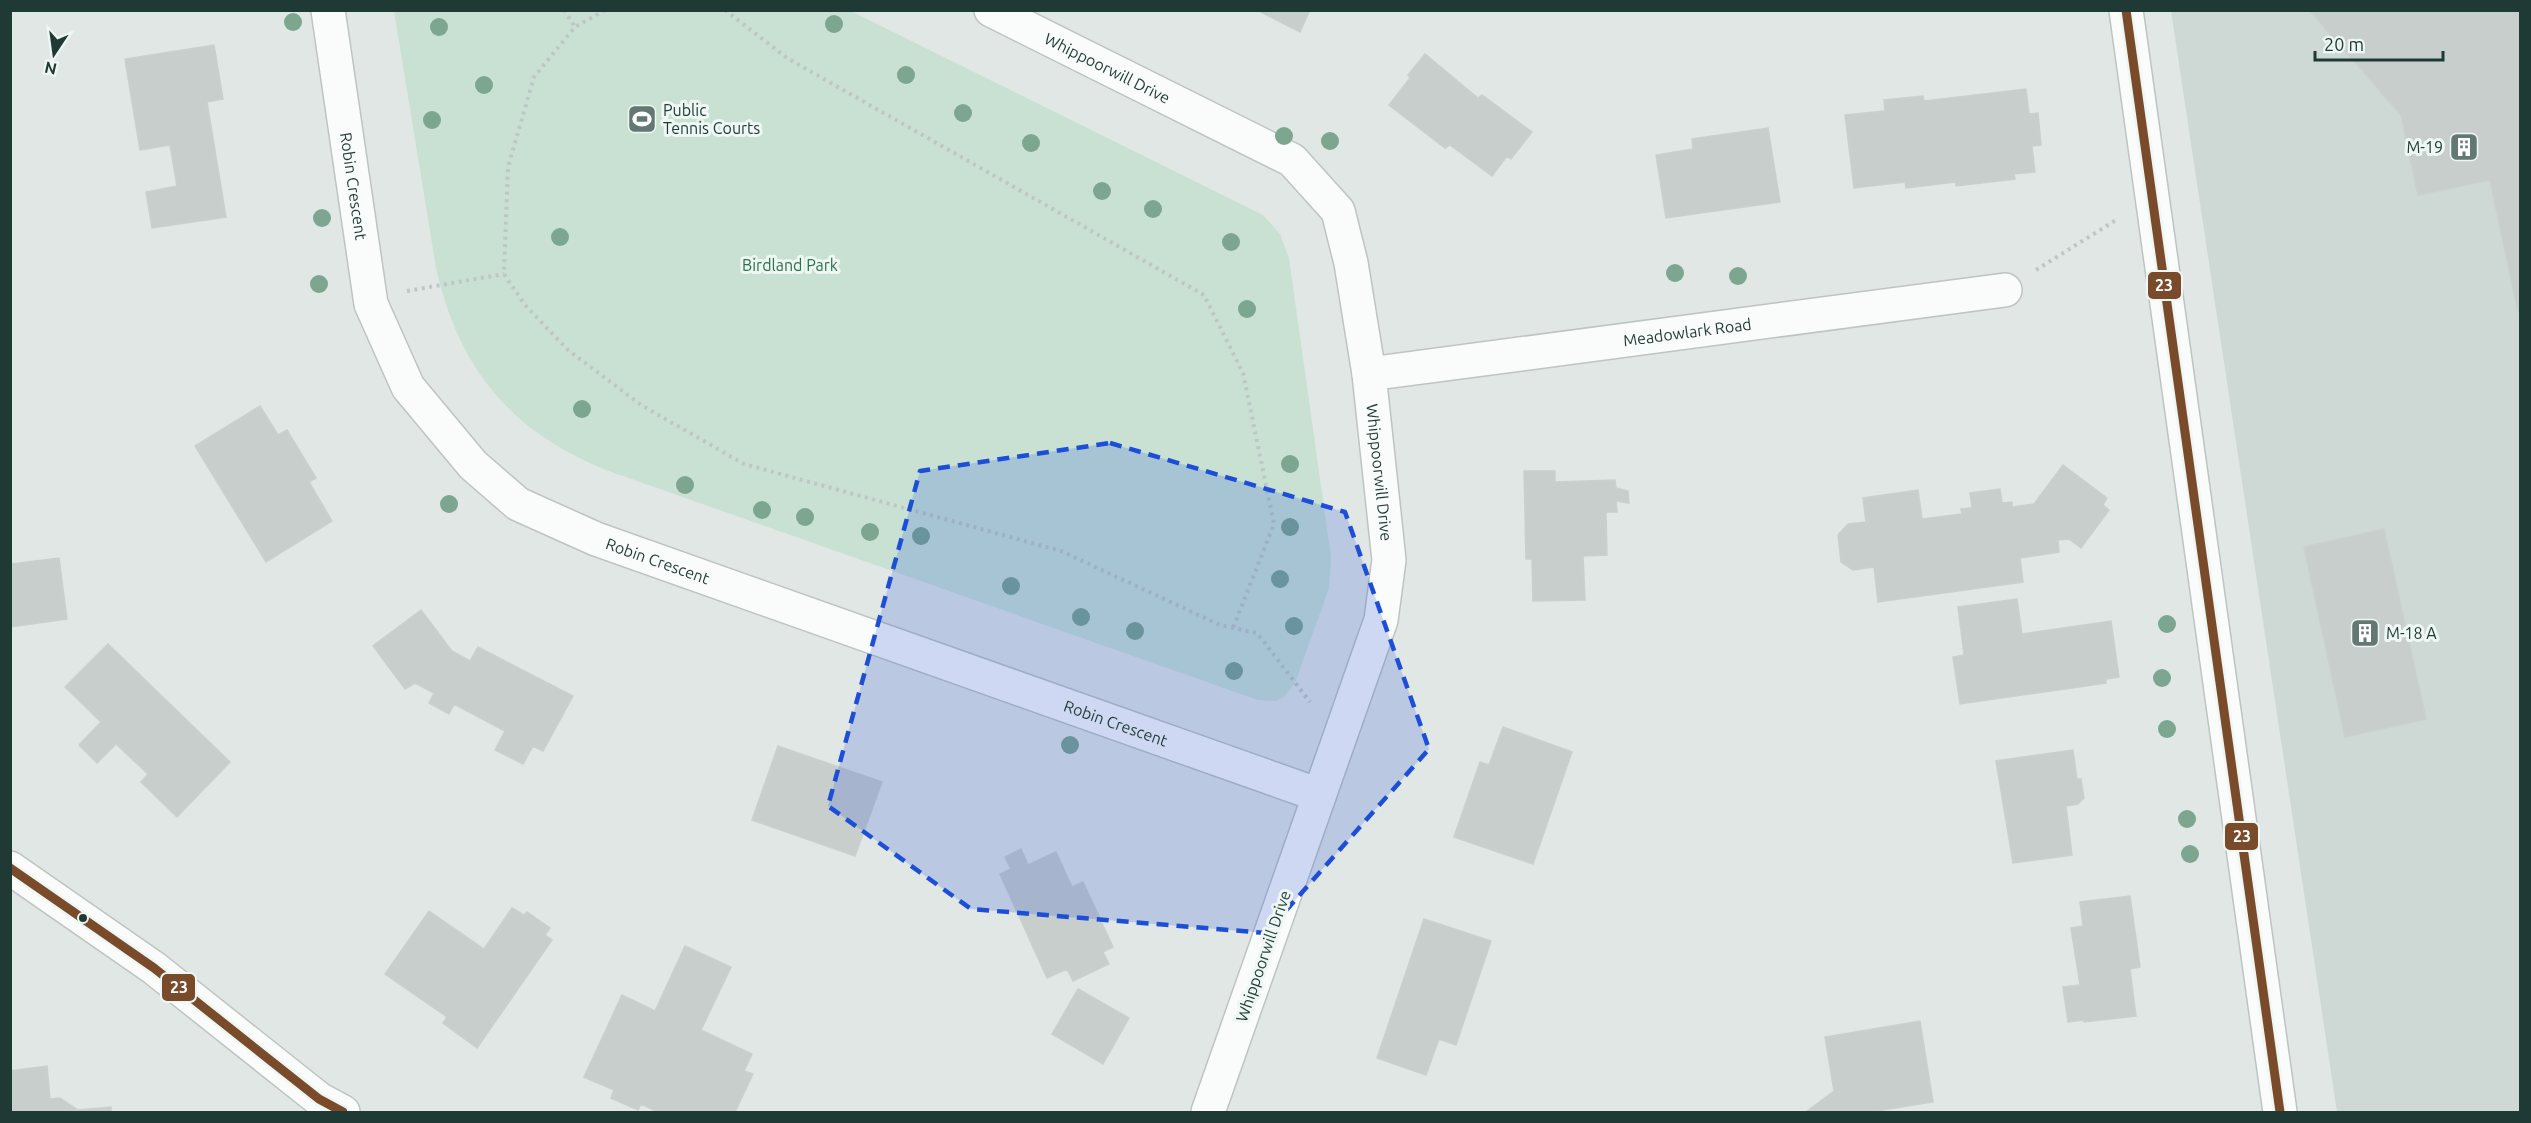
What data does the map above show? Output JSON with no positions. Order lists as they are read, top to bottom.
{
  "streets": {
    "street": ["Whippoorwill Drive", "Robin Crescent", "Meadowlark Road"]
  },
  "crossings": [
    ["Whippoorwill Drive", "Robin Crescent"],
    ["Whippoorwill Drive", "Meadowlark Road"]
  ],
  "parks": ["Birdland Park"],
  "places": {
    "sports": ["Public Tennis Courts"],
    "building": ["M-19", "M-18 A"]
  },
  "lines": ["transit line 23"],
  "scale_bar": "20 m",
  "north": "bottom"
}
